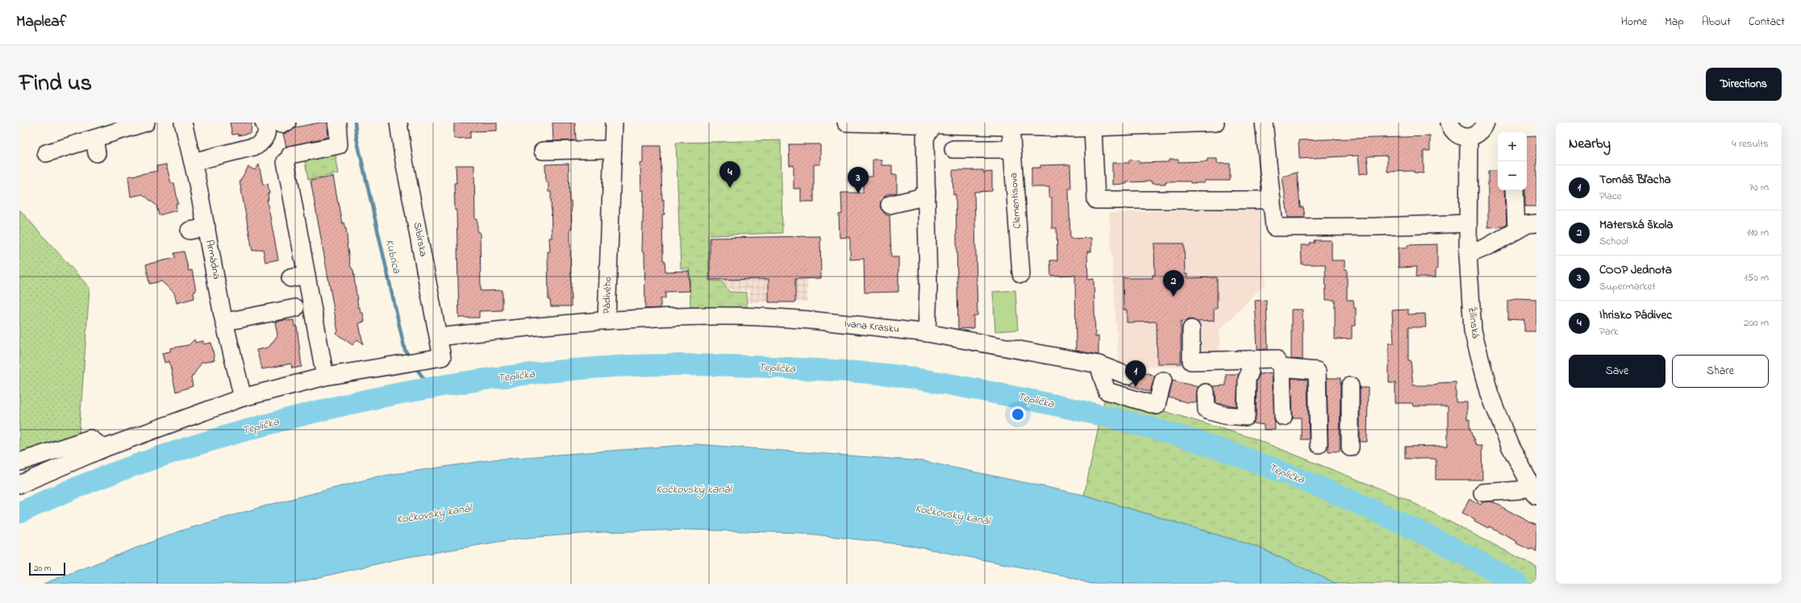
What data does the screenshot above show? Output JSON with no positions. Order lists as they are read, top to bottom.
{
  "streets": {
    "street": [
      "Clementisova",
      "Sibírska",
      "Armádna",
      "Pádivého",
      "Žilinská",
      "Ivana Krasku"
    ]
  },
  "crossings": [
    ["Sibírska", "Pádivého"],
    ["Pádivého", "Ivana Krasku"]
  ],
  "water": ["Kubrica", "Teplička", "Kočkovský kanál"],
  "scale_bar": "20 m",
  "page": {
    "header": "Mapleaf",
    "nav": [
      "Home",
      "Map",
      "About",
      "Contact"
    ],
    "title": "Find us",
    "buttons": [
      "Directions",
      ["Save", "Share"]
    ],
    "heading": ["Nearby", "4 results"],
    "map_buttons": ["+", "−"],
    "pins": [
      "4",
      "3",
      "2",
      "1"
    ],
    "list": [
      {
        "mark": "1",
        "name": "Tomáš Bľacha",
        "note": "Place",
        "value": "70 m"
      },
      {
        "mark": "2",
        "name": "Materská škola",
        "note": "School",
        "value": "110 m"
      },
      {
        "mark": "3",
        "name": "COOP Jednota",
        "note": "Supermarket",
        "value": "150 m"
      },
      {
        "mark": "4",
        "name": "Ihrisko Pádivec",
        "note": "Park",
        "value": "200 m"
      }
    ],
    "scale": "20 m"
  }
}
